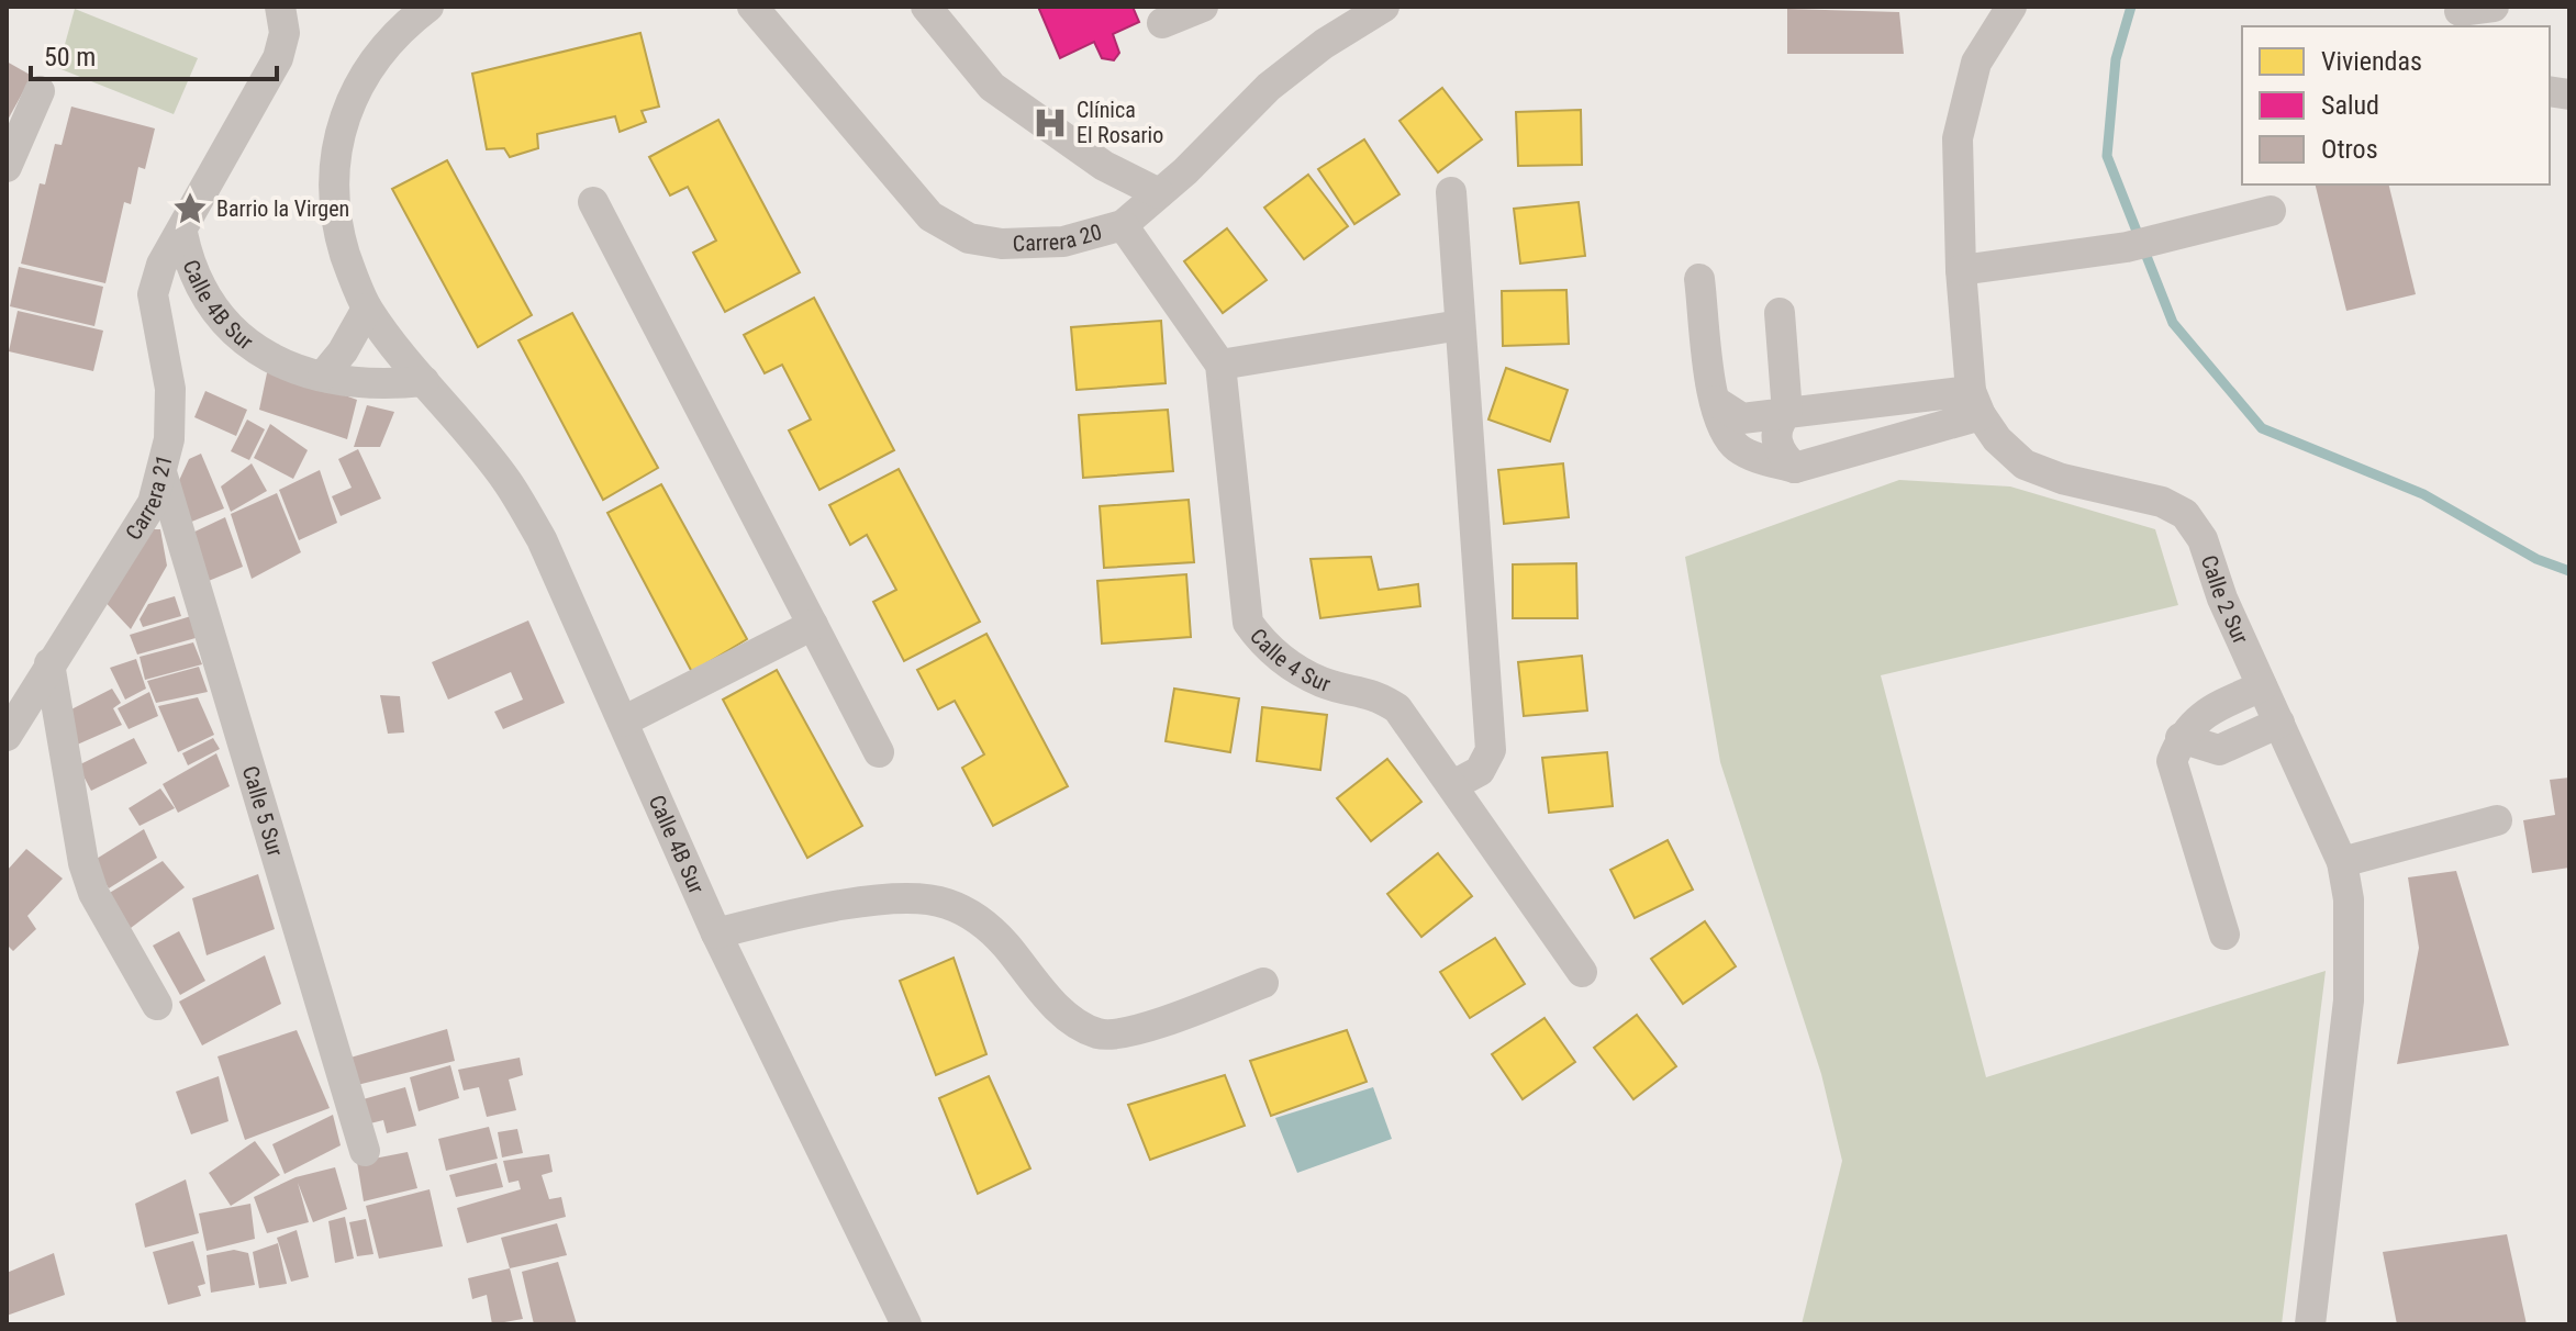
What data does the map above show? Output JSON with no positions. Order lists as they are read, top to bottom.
{
  "streets": {
    "street": [
      "Carrera 20",
      "Calle 4B Sur",
      "Carrera 21",
      "Calle 2 Sur",
      "Calle 4 Sur",
      "Calle 5 Sur"
    ]
  },
  "crossings": [
    ["Carrera 20", "Calle 4 Sur"],
    ["Calle 4B Sur", "Carrera 21"],
    ["Carrera 21", "Calle 5 Sur"]
  ],
  "places": {
    "hospital": ["Clínica El Rosario"],
    "place": ["Barrio la Virgen"]
  },
  "legend": ["Viviendas", "Salud", "Otros"],
  "scale_bar": "50 m"
}
